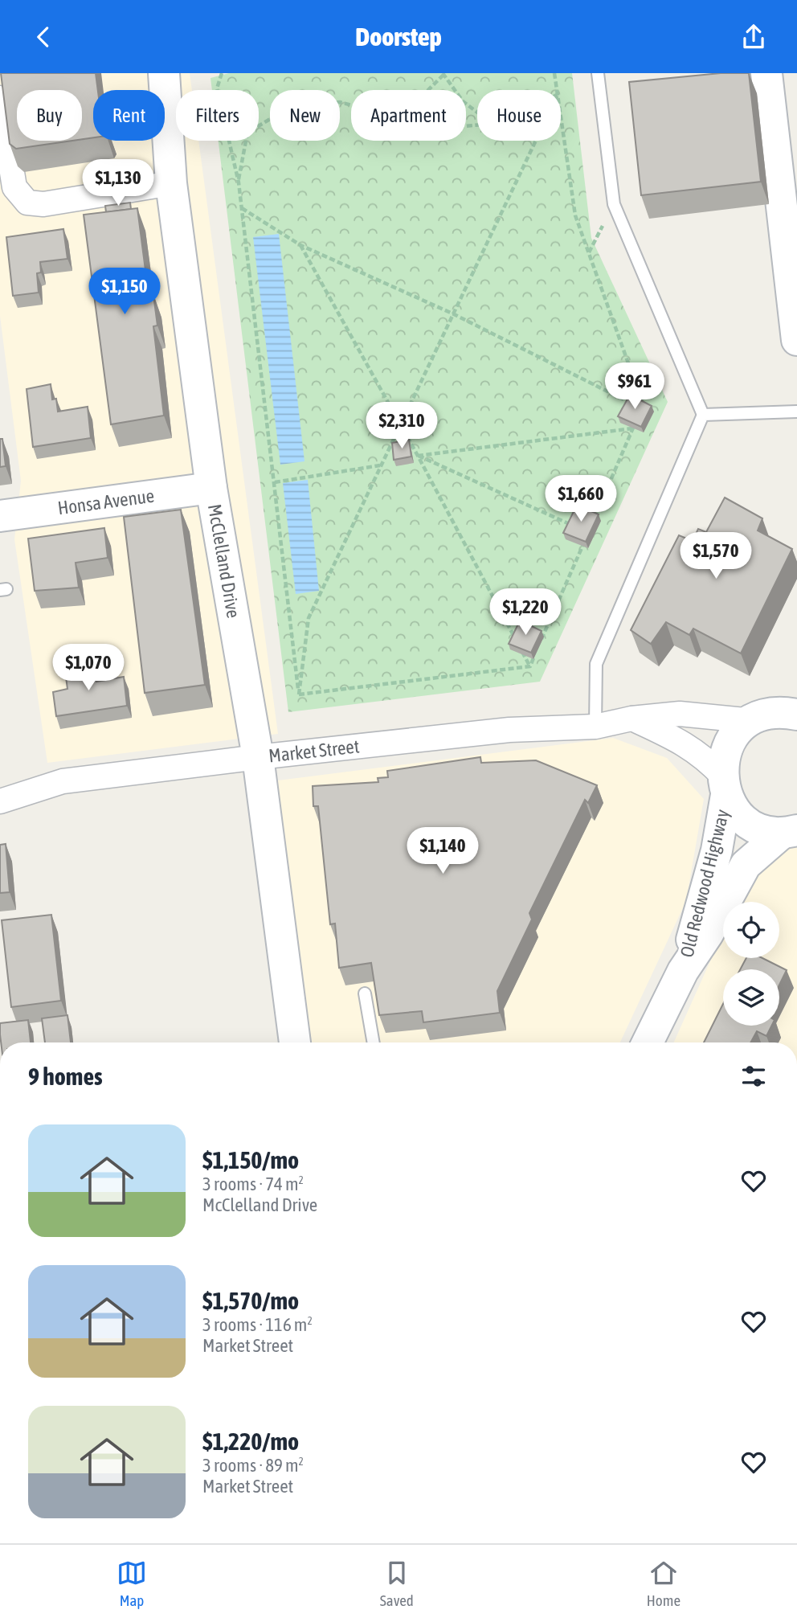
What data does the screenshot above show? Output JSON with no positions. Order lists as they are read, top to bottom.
{
  "streets": {
    "street": [
      "Honsa Avenue",
      "McClelland Drive",
      "Market Street",
      "Old Redwood Highway"
    ]
  },
  "crossings": [
    ["Honsa Avenue", "McClelland Drive"],
    ["McClelland Drive", "Market Street"],
    ["Market Street", "Old Redwood Highway"]
  ],
  "page": {
    "header": "Doorstep",
    "chip": [
      "Buy",
      "Rent",
      "Filters",
      "New",
      "Apartment",
      "House"
    ],
    "price": [
      "$1,130",
      "$1,150",
      "$961",
      "$2,310",
      "$1,660",
      "$1,570",
      "$1,220",
      "$1,070",
      "$1,140"
    ],
    "heading": "9 homes",
    "list": [
      {
        "name": "$1,150/mo",
        "note": "3 rooms · 74 m² · McClelland Drive"
      },
      {
        "name": "$1,570/mo",
        "note": "3 rooms · 116 m² · Market Street"
      },
      {
        "name": "$1,220/mo",
        "note": "3 rooms · 89 m² · Market Street"
      }
    ],
    "tabs": ["Map", "Saved", "Home"]
  }
}
